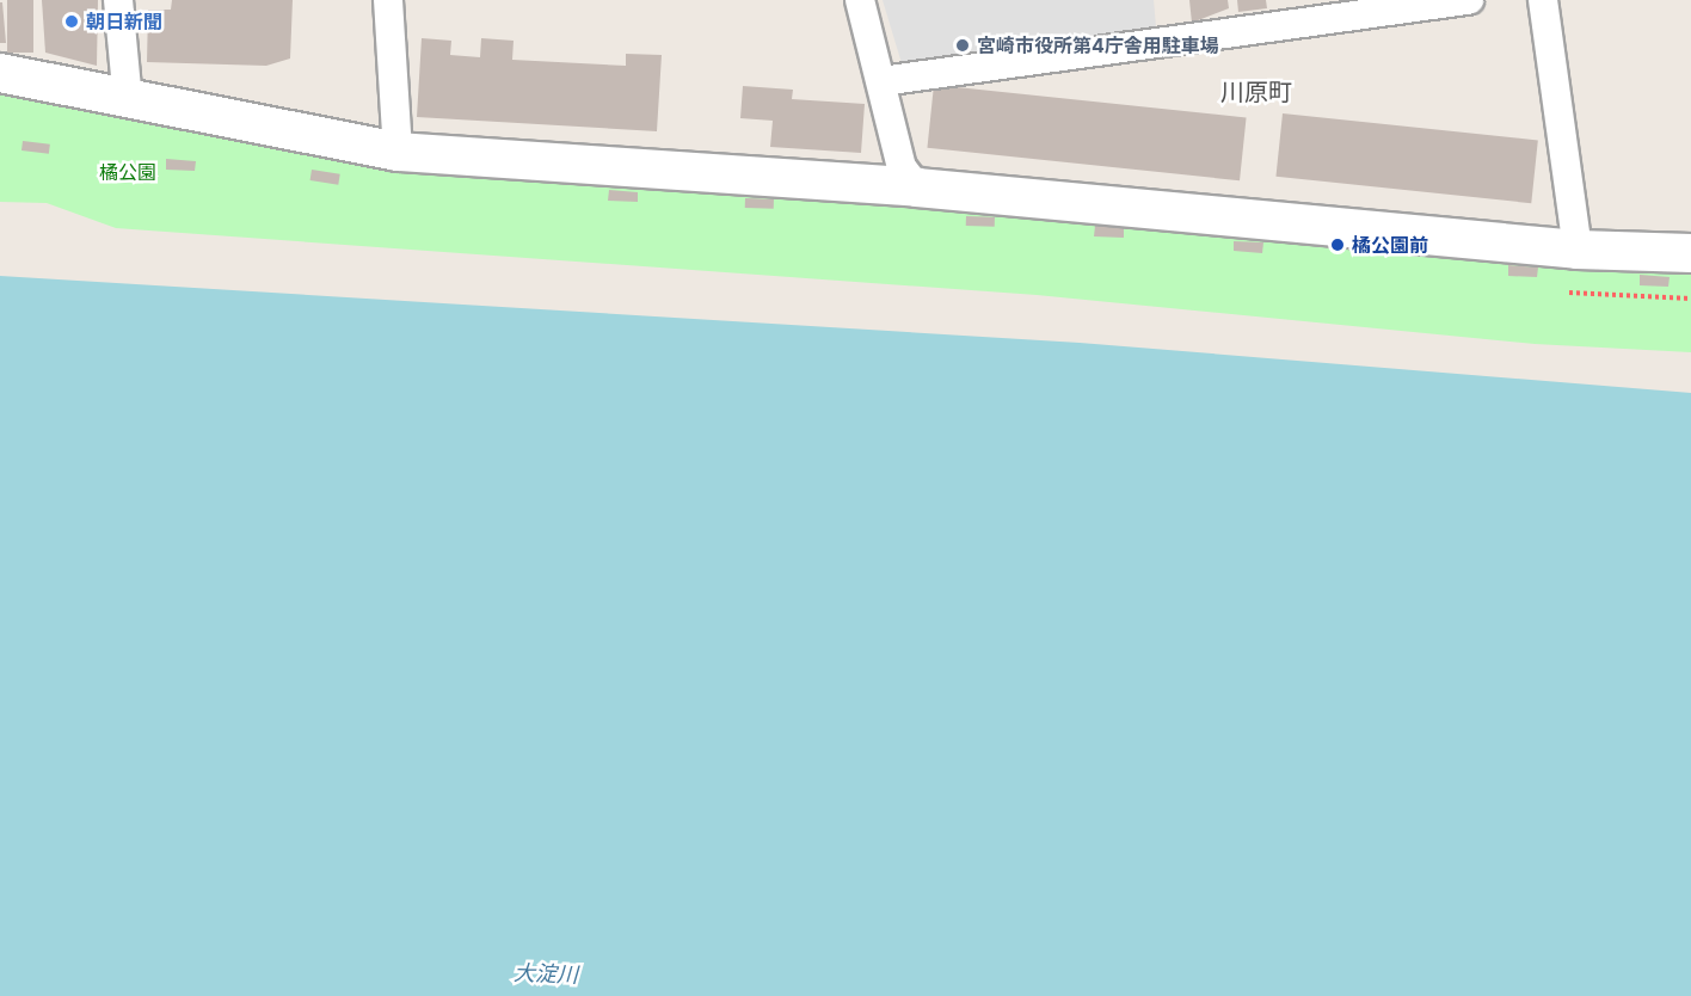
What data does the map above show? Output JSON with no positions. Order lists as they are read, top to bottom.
{
  "districts": ["川原町"],
  "water": ["大淀川"],
  "parks": ["橘公園"],
  "places": ["朝日新聞", "宮崎市役所第4庁舎用駐車場", "橘公園前"]
}
